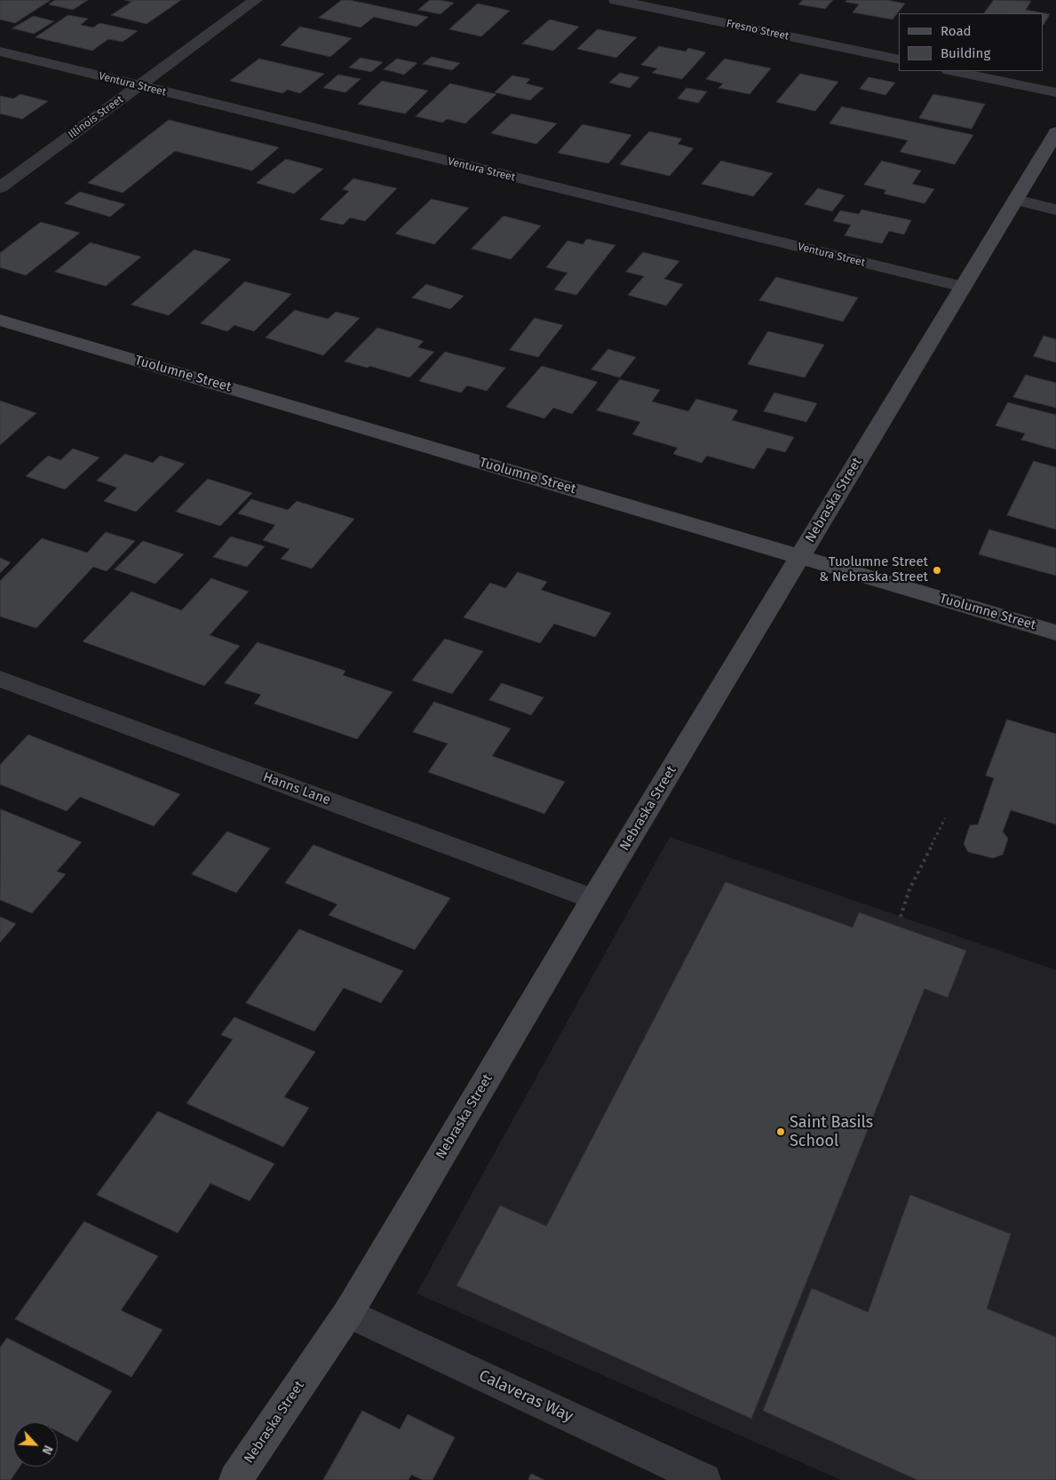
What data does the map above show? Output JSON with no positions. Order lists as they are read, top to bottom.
{
  "streets": {
    "street": [
      "Fresno Street",
      "Ventura Street",
      "Illinois Street",
      "Tuolumne Street",
      "Nebraska Street",
      "Hanns Lane",
      "Calaveras Way"
    ]
  },
  "crossings": [
    ["Ventura Street", "Illinois Street"],
    ["Ventura Street", "Nebraska Street"],
    ["Tuolumne Street", "Nebraska Street"],
    ["Nebraska Street", "Hanns Lane"],
    ["Nebraska Street", "Calaveras Way"]
  ],
  "places": ["Tuolumne Street & Nebraska Street", "Saint Basils School"],
  "legend": ["Road", "Building"],
  "north": "bottom right"
}
